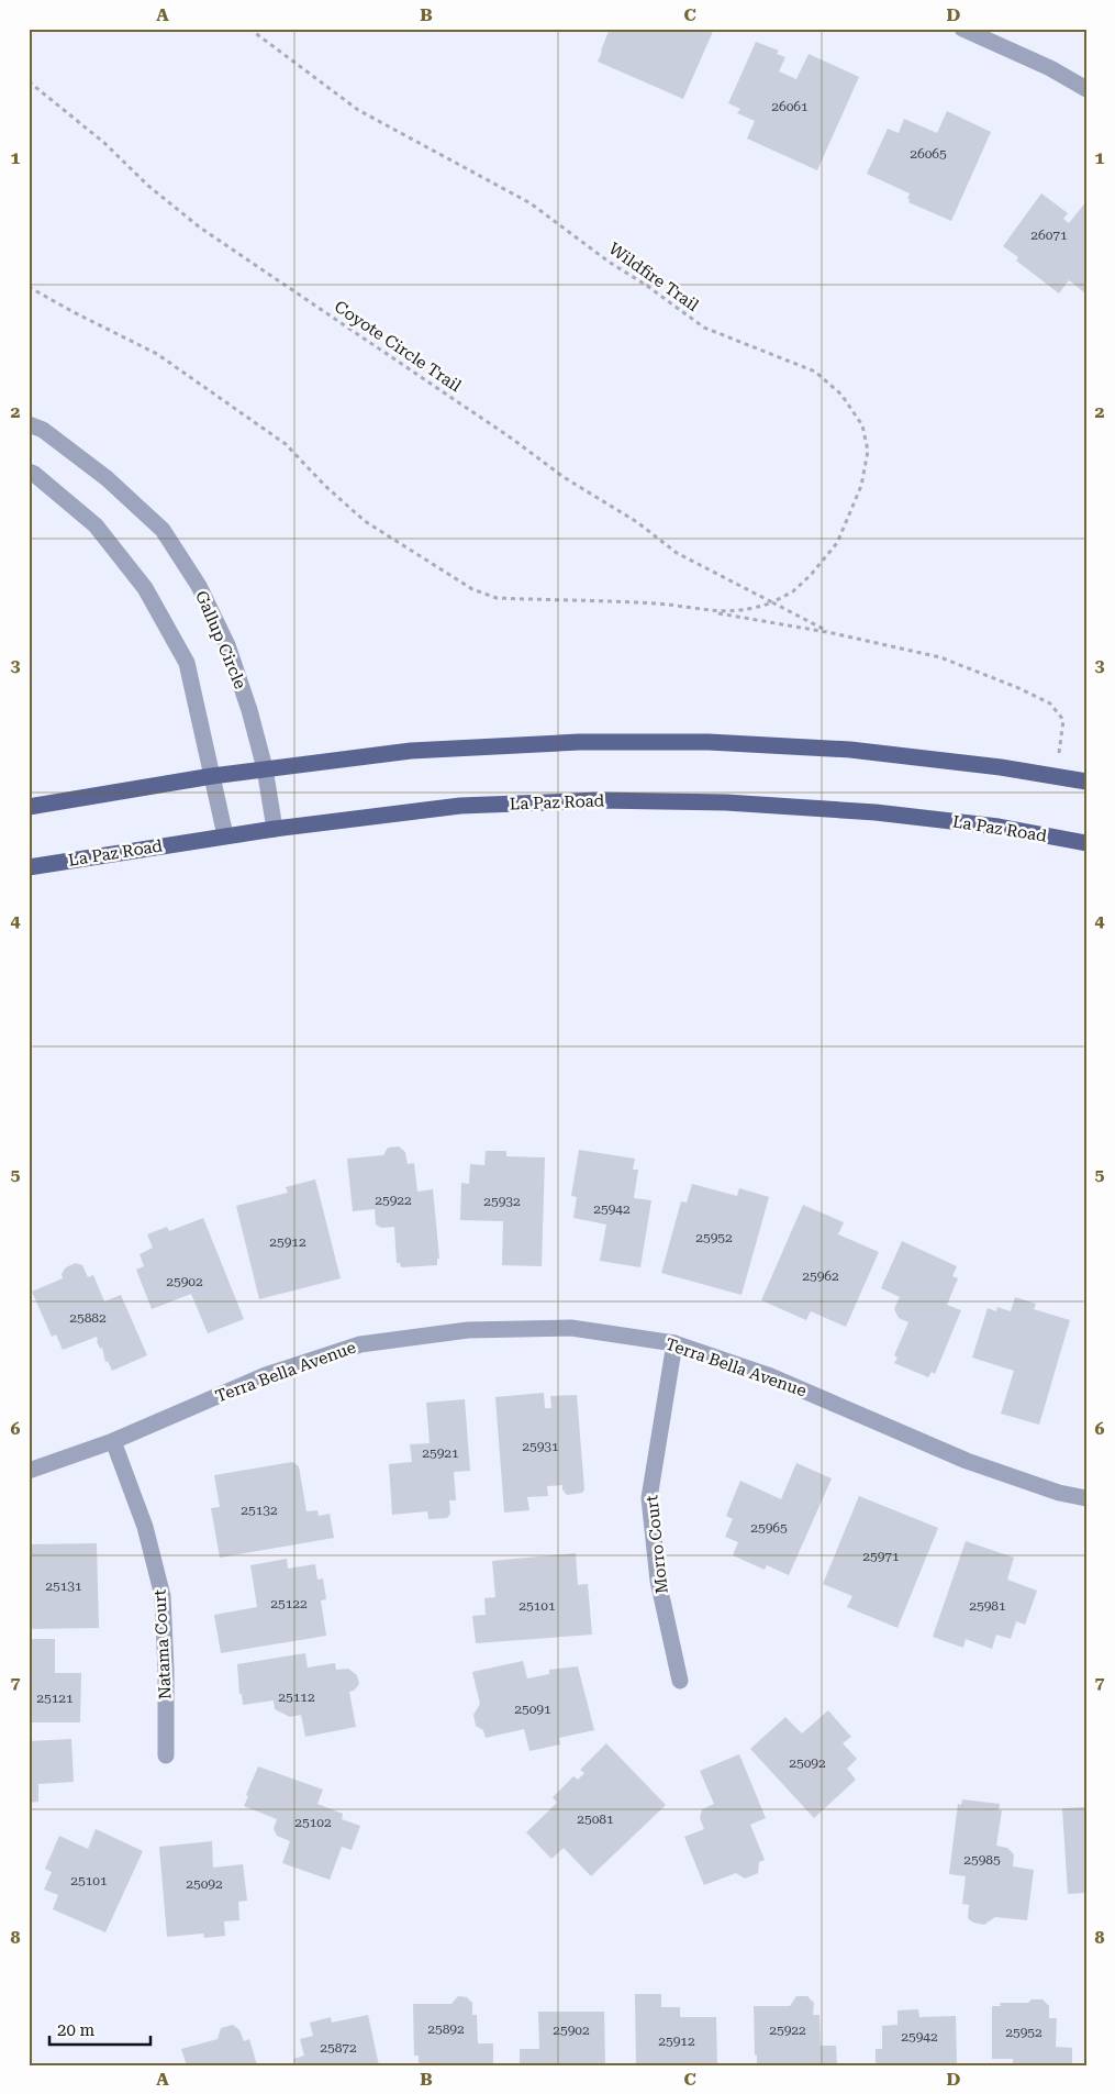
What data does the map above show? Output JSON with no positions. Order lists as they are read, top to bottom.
{
  "streets": {
    "main road": ["La Paz Road"],
    "street": [
      "Gallup Circle",
      "Terra Bella Avenue",
      "Morro Court",
      "Natama Court"
    ],
    "path": ["Wildfire Trail", "Coyote Circle Trail"]
  },
  "crossings": [
    ["Wildfire Trail", "Coyote Circle Trail"],
    ["Gallup Circle", "La Paz Road"],
    ["Terra Bella Avenue", "Morro Court"],
    ["Terra Bella Avenue", "Natama Court"]
  ],
  "house_numbers": [
    "26061",
    "26065",
    "26071",
    "25922",
    "25932",
    "25942",
    "25952",
    "25912",
    "25962",
    "25902",
    "25882",
    "25931",
    "25921",
    "25132",
    "25965",
    "25971",
    "25131",
    "25122",
    "25101",
    "25981",
    "25112",
    "25121",
    "25091",
    "25092",
    "25081",
    "25102",
    "25985",
    "25101",
    "25092",
    "25892",
    "25902",
    "25922",
    "25952",
    "25942",
    "25912",
    "25872"
  ],
  "scale_bar": "20 m",
  "grid": {
    "columns": [
      "A",
      "B",
      "C",
      "D"
    ],
    "rows": [
      "1",
      "2",
      "3",
      "4",
      "5",
      "6",
      "7",
      "8"
    ]
  }
}
